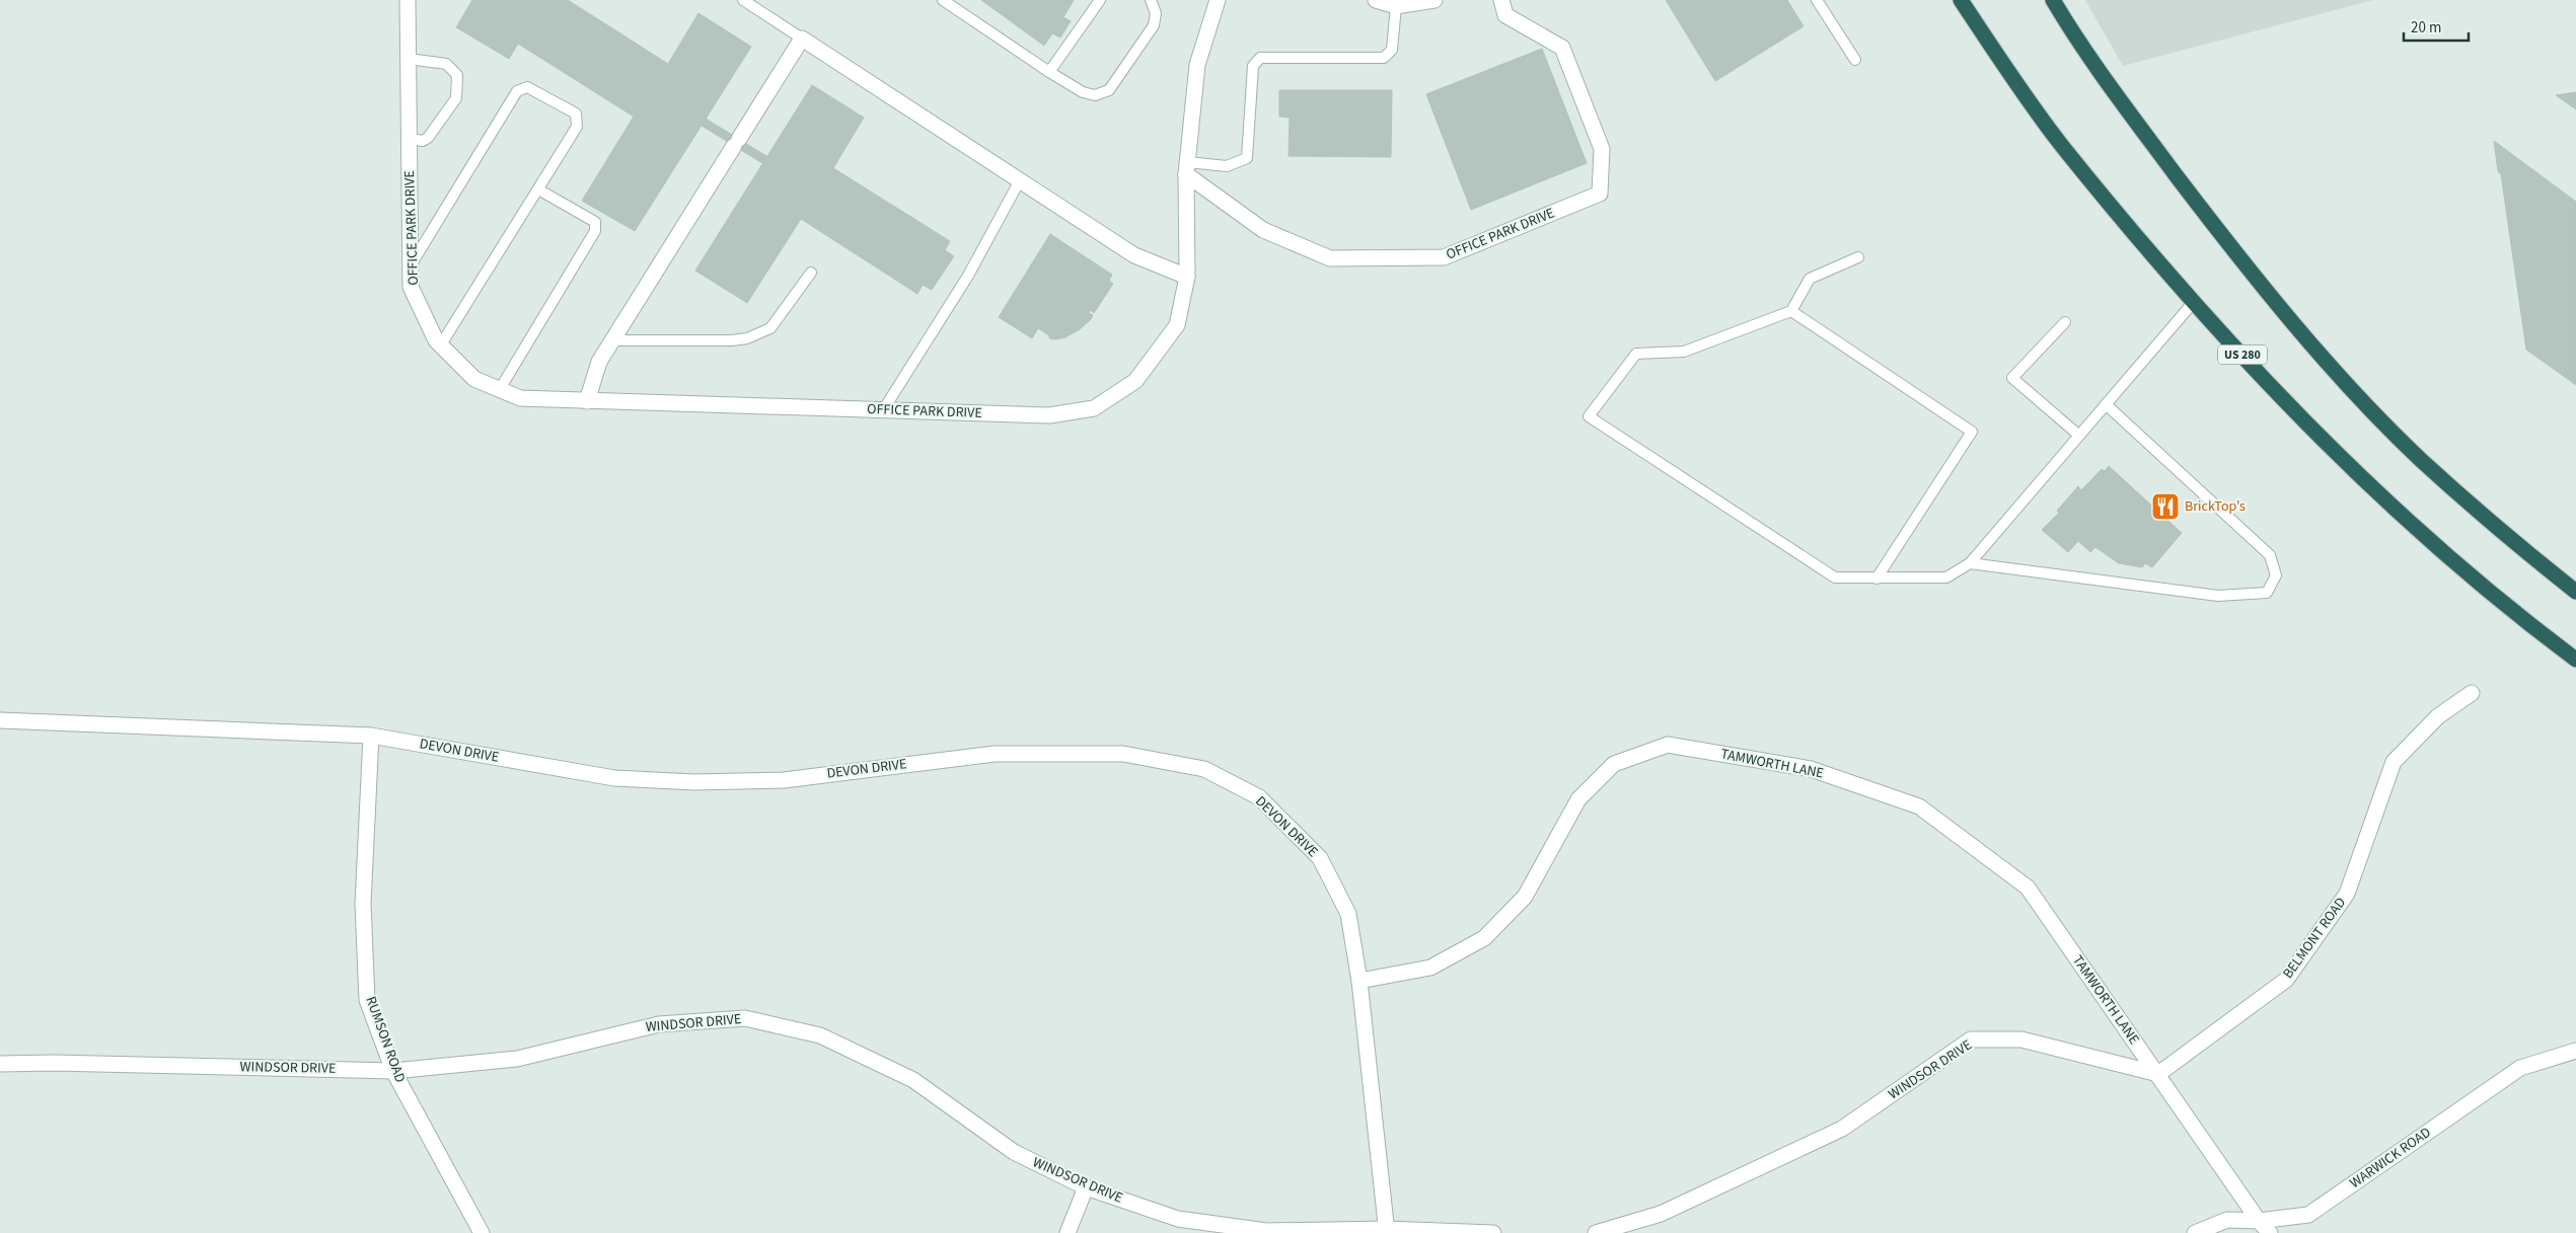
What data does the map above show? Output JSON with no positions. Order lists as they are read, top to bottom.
{
  "streets": {
    "highway": ["US 280"],
    "street": [
      "OFFICE PARK DRIVE",
      "DEVON DRIVE",
      "TAMWORTH LANE",
      "BELMONT ROAD",
      "WINDSOR DRIVE",
      "RUMSON ROAD",
      "WARWICK ROAD"
    ]
  },
  "crossings": [
    ["DEVON DRIVE", "TAMWORTH LANE"],
    ["DEVON DRIVE", "WINDSOR DRIVE"],
    ["DEVON DRIVE", "RUMSON ROAD"],
    ["TAMWORTH LANE", "BELMONT ROAD"],
    ["TAMWORTH LANE", "WINDSOR DRIVE"],
    ["BELMONT ROAD", "WINDSOR DRIVE"],
    ["WINDSOR DRIVE", "RUMSON ROAD"]
  ],
  "places": {
    "restaurant": ["BrickTop's"]
  },
  "scale_bar": "20 m"
}
